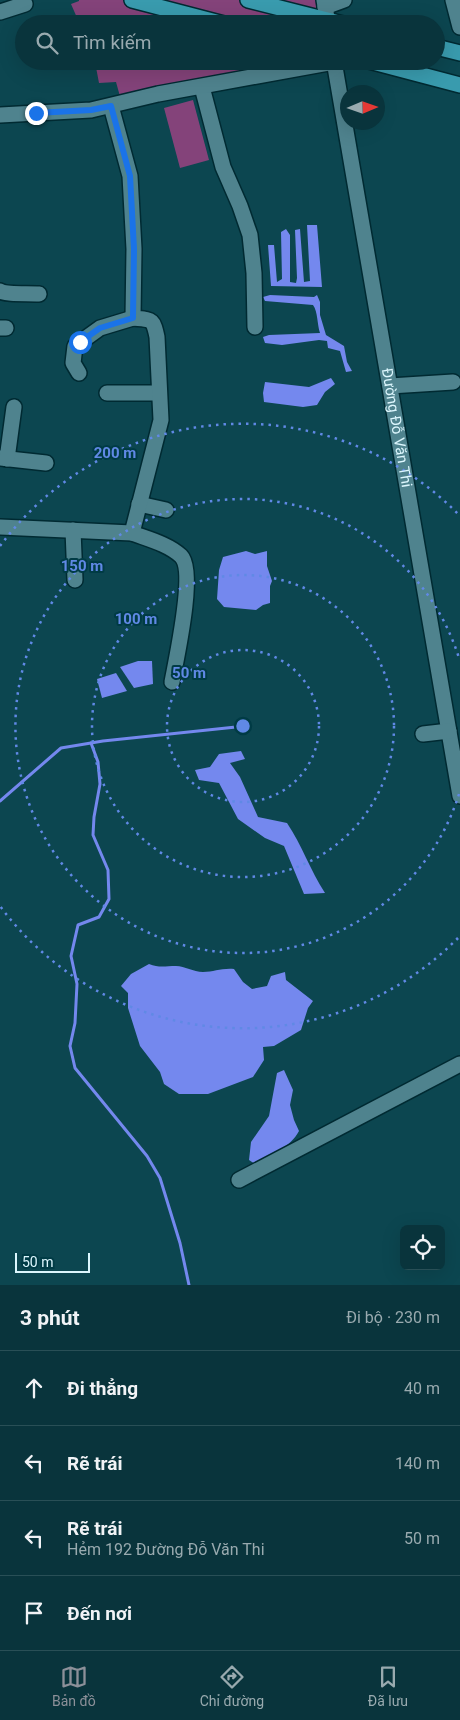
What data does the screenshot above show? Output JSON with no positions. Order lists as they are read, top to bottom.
{
  "streets": {
    "street": ["Đường Đỗ Văn Thi"]
  },
  "scale_bar": "50 m",
  "north": "right",
  "page": {
    "search": "Tìm kiếm",
    "scale": "50 m",
    "heading": ["3 phút", "Đi bộ · 230 m"],
    "list": [
      ["Đi thẳng", "40 m"],
      ["Rẽ trái", "140 m"],
      ["Rẽ trái", "Hẻm 192 Đường Đỗ Văn Thi", "50 m"],
      "Đến nơi"
    ],
    "nav": ["Bản đồ", "Chỉ đường", "Đã lưu"]
  },
  "rings": [
    "200 m",
    "150 m",
    "100 m",
    "50 m"
  ]
}
